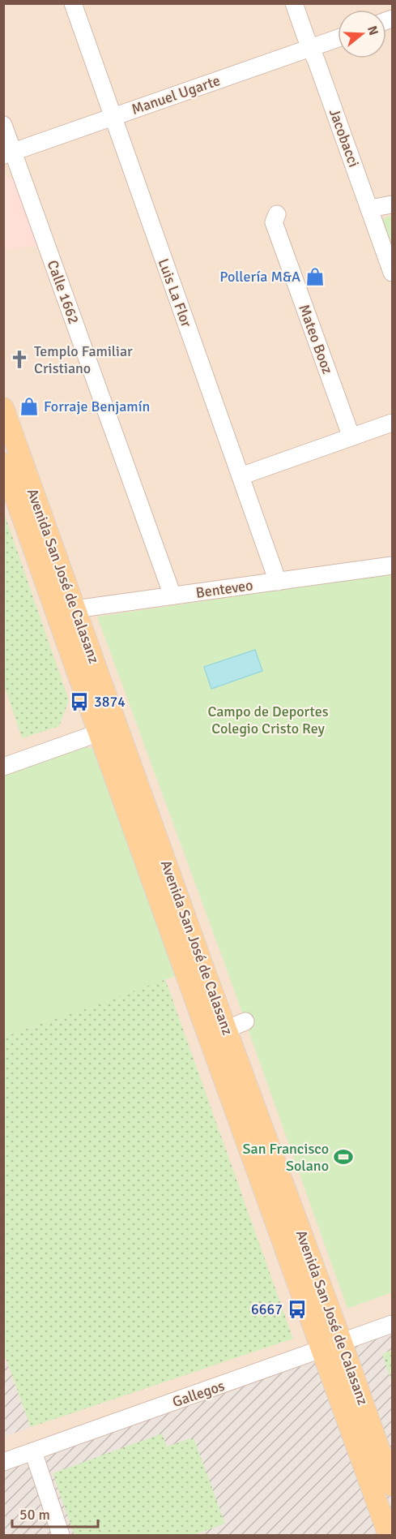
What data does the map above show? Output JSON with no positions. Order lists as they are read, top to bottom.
{
  "streets": {
    "main road": ["Avenida San José de Calasanz"],
    "street": [
      "Manuel Ugarte",
      "Jacobacci",
      "Calle 1662",
      "Luis La Flor",
      "Mateo Booz",
      "Benteveo",
      "Gallegos"
    ]
  },
  "crossings": [
    ["Manuel Ugarte", "Jacobacci"],
    ["Manuel Ugarte", "Calle 1662"],
    ["Manuel Ugarte", "Luis La Flor"],
    ["Calle 1662", "Benteveo"],
    ["Luis La Flor", "Benteveo"],
    ["Avenida San José de Calasanz", "Benteveo"],
    ["Avenida San José de Calasanz", "Gallegos"]
  ],
  "parks": ["Campo de Deportes Colegio Cristo Rey"],
  "places": {
    "shop": ["Pollería M&A", "Forraje Benjamín"],
    "church": ["Templo Familiar Cristiano"],
    "bus stop": ["3874", "6667"],
    "sports": ["San Francisco Solano"]
  },
  "scale_bar": "50 m",
  "north": "right"
}
